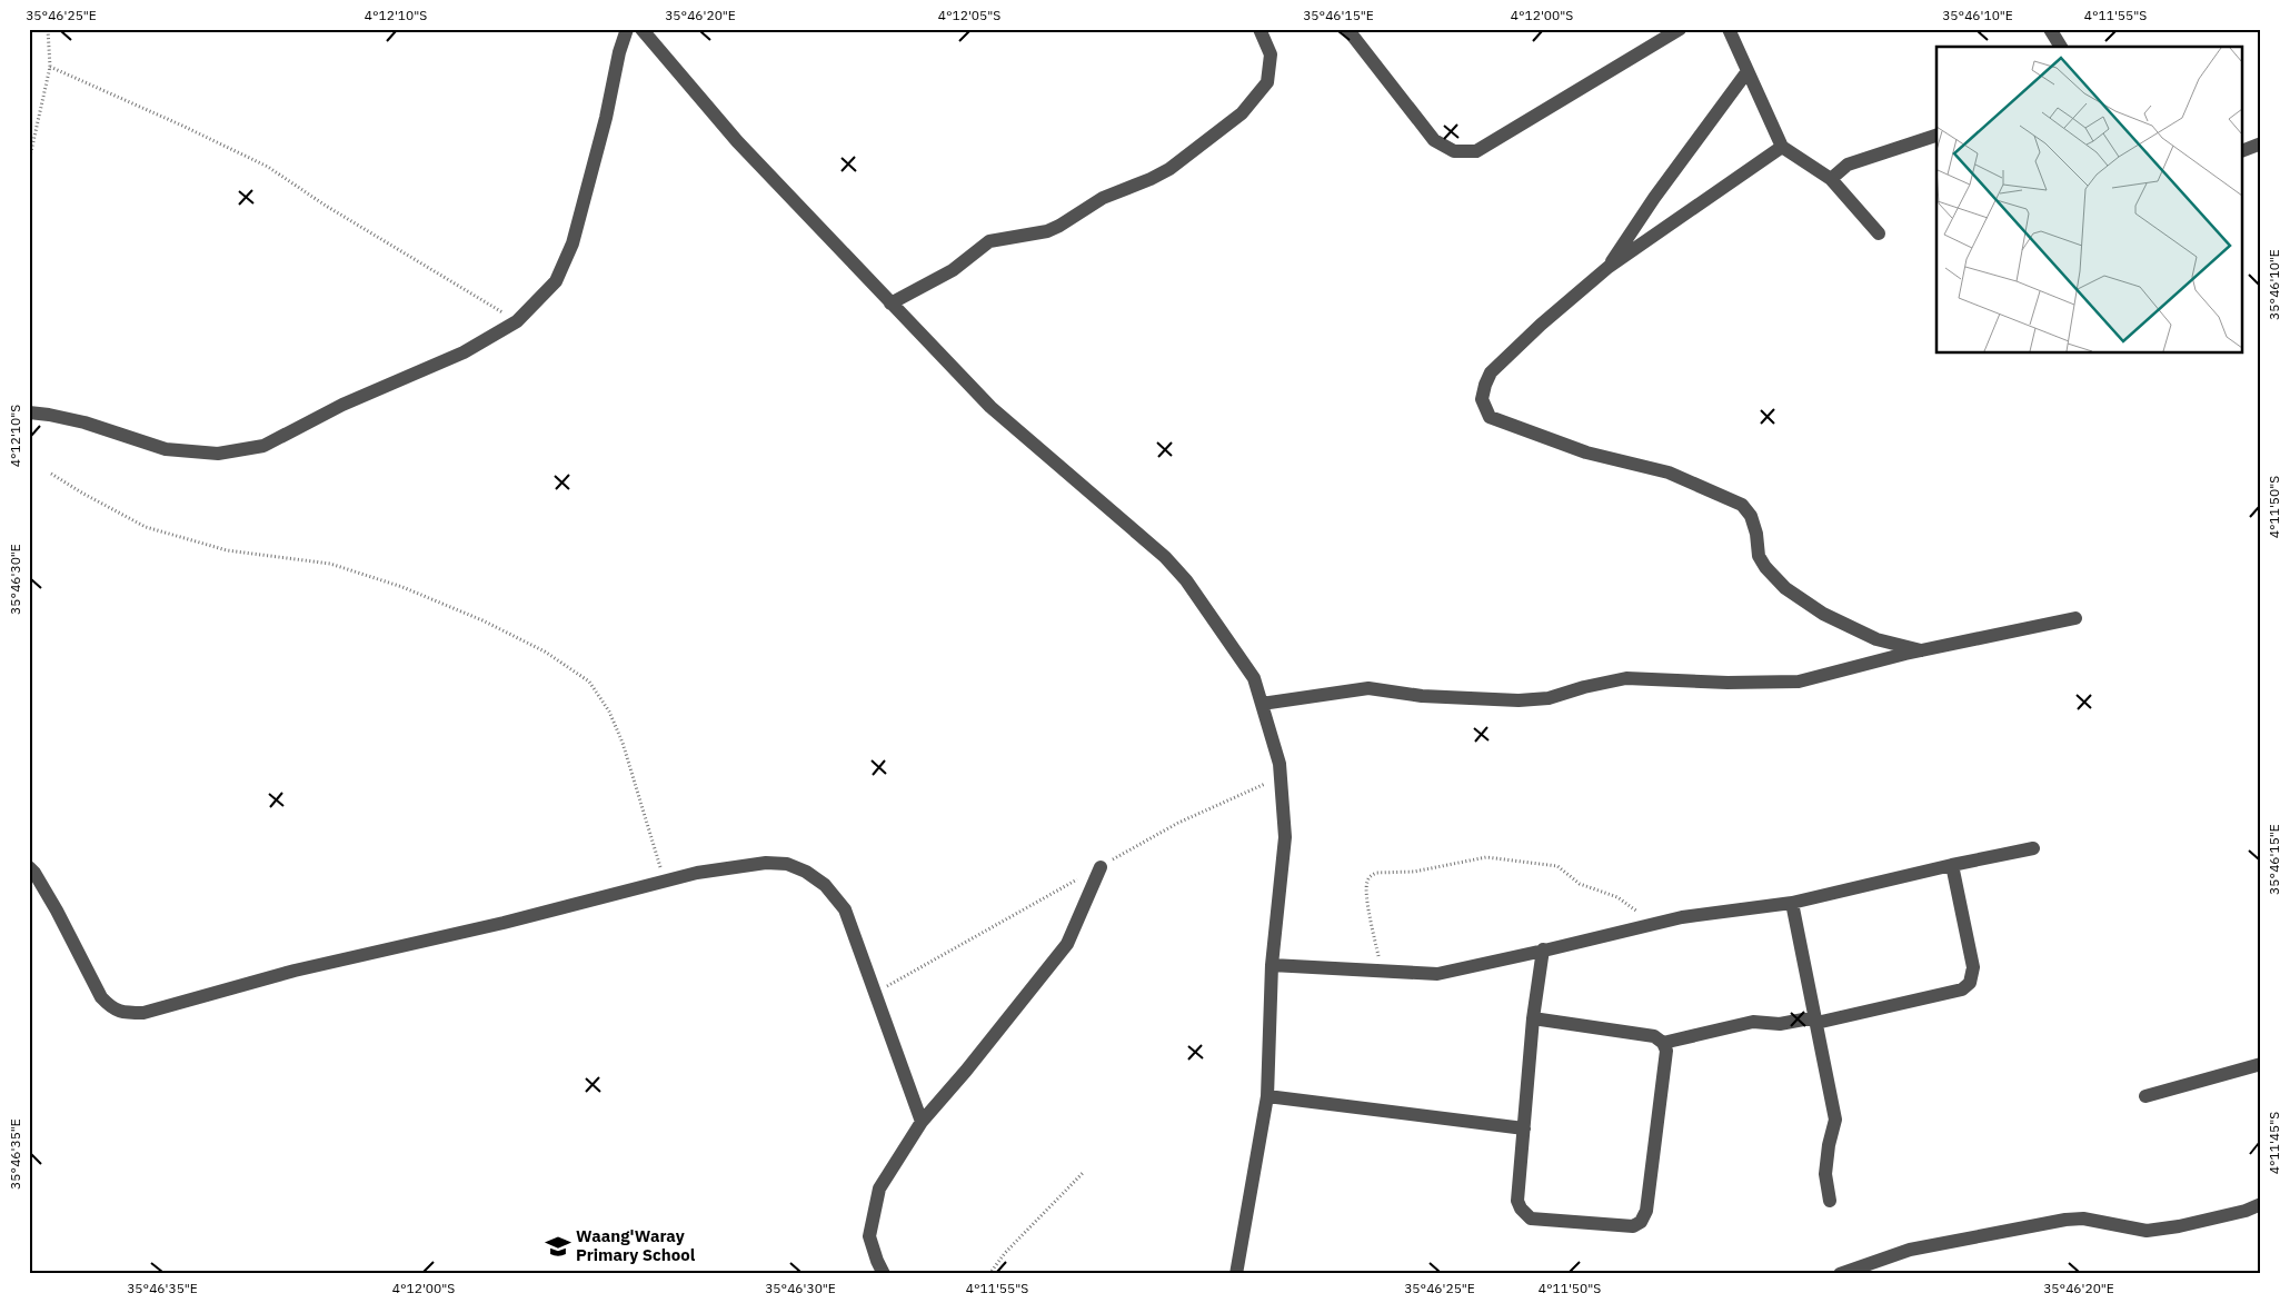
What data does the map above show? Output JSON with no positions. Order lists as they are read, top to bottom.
{
  "places": {
    "school or university": ["Waang'Waray Primary School"]
  },
  "coordinates": [
    "35°46'25\"E",
    "4°12'10\"S",
    "35°46'20\"E",
    "4°12'05\"S",
    "35°46'15\"E",
    "4°12'00\"S",
    "35°46'10\"E",
    "4°11'55\"S",
    "4°11'50\"S",
    "35°46'30\"E",
    "4°11'45\"S",
    "35°46'35\"E"
  ]
}
